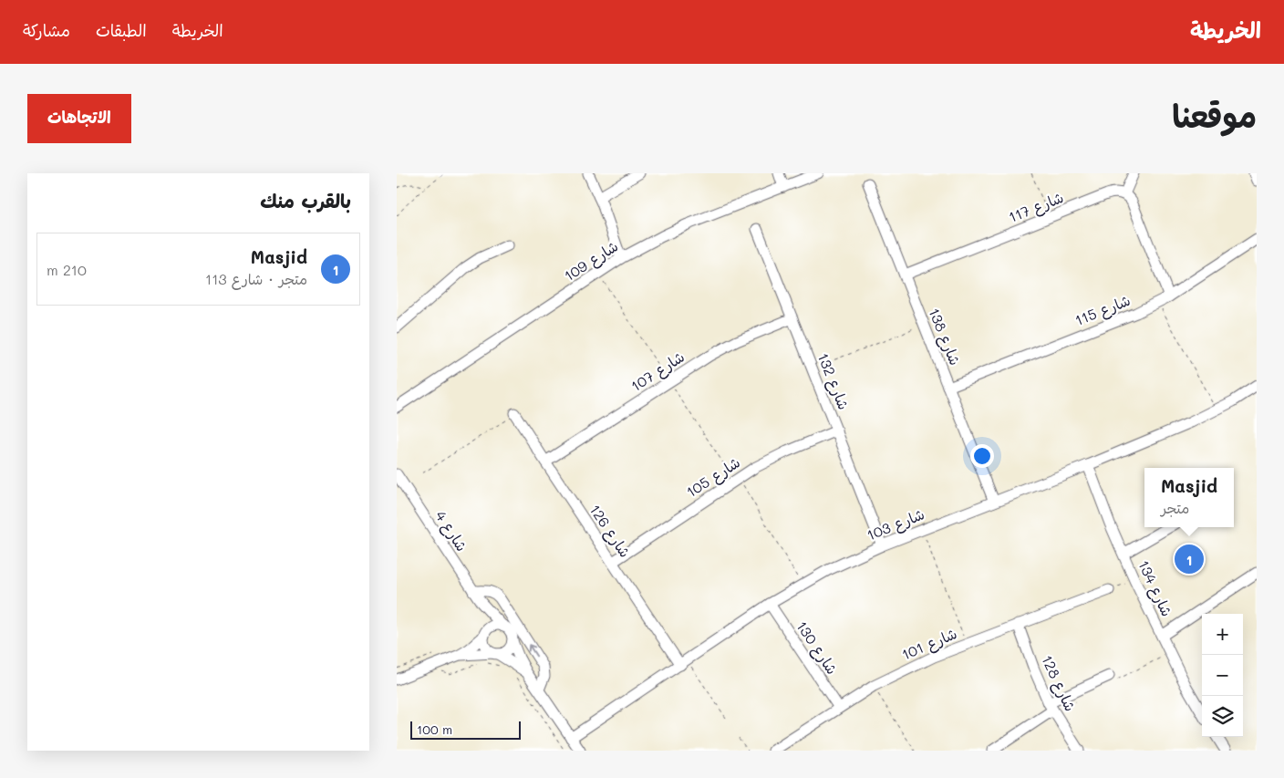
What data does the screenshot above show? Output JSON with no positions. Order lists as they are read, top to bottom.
{
  "streets": {
    "street": [
      "شارع 117",
      "شارع 109",
      "شارع 115",
      "شارع 138",
      "شارع 107",
      "شارع 132",
      "شارع 105",
      "شارع 103",
      "شارع 4",
      "شارع 126",
      "شارع 134",
      "شارع 101",
      "شارع 130",
      "شارع 128"
    ]
  },
  "crossings": [
    ["شارع 117", "شارع 138"],
    ["شارع 115", "شارع 138"],
    ["شارع 138", "شارع 103"],
    ["شارع 107", "شارع 132"],
    ["شارع 107", "شارع 126"],
    ["شارع 132", "شارع 105"],
    ["شارع 132", "شارع 103"],
    ["شارع 105", "شارع 126"],
    ["شارع 103", "شارع 126"],
    ["شارع 103", "شارع 134"],
    ["شارع 103", "شارع 130"],
    ["شارع 101", "شارع 130"],
    ["شارع 101", "شارع 128"]
  ],
  "scale_bar": "100 m",
  "page": {
    "header": "الخريطة",
    "nav": ["الخريطة", "الطبقات", "مشاركة"],
    "title": "موقعنا",
    "buttons": "الاتجاهات",
    "heading": "بالقرب منك",
    "list": [
      {
        "mark": "1",
        "name": "Masjid",
        "note": "متجر · شارع 113",
        "value": "210 m"
      }
    ],
    "popup": ["Masjid", "متجر"],
    "pins": "1",
    "map_buttons": ["+", "−"],
    "scale": "100 m"
  }
}
